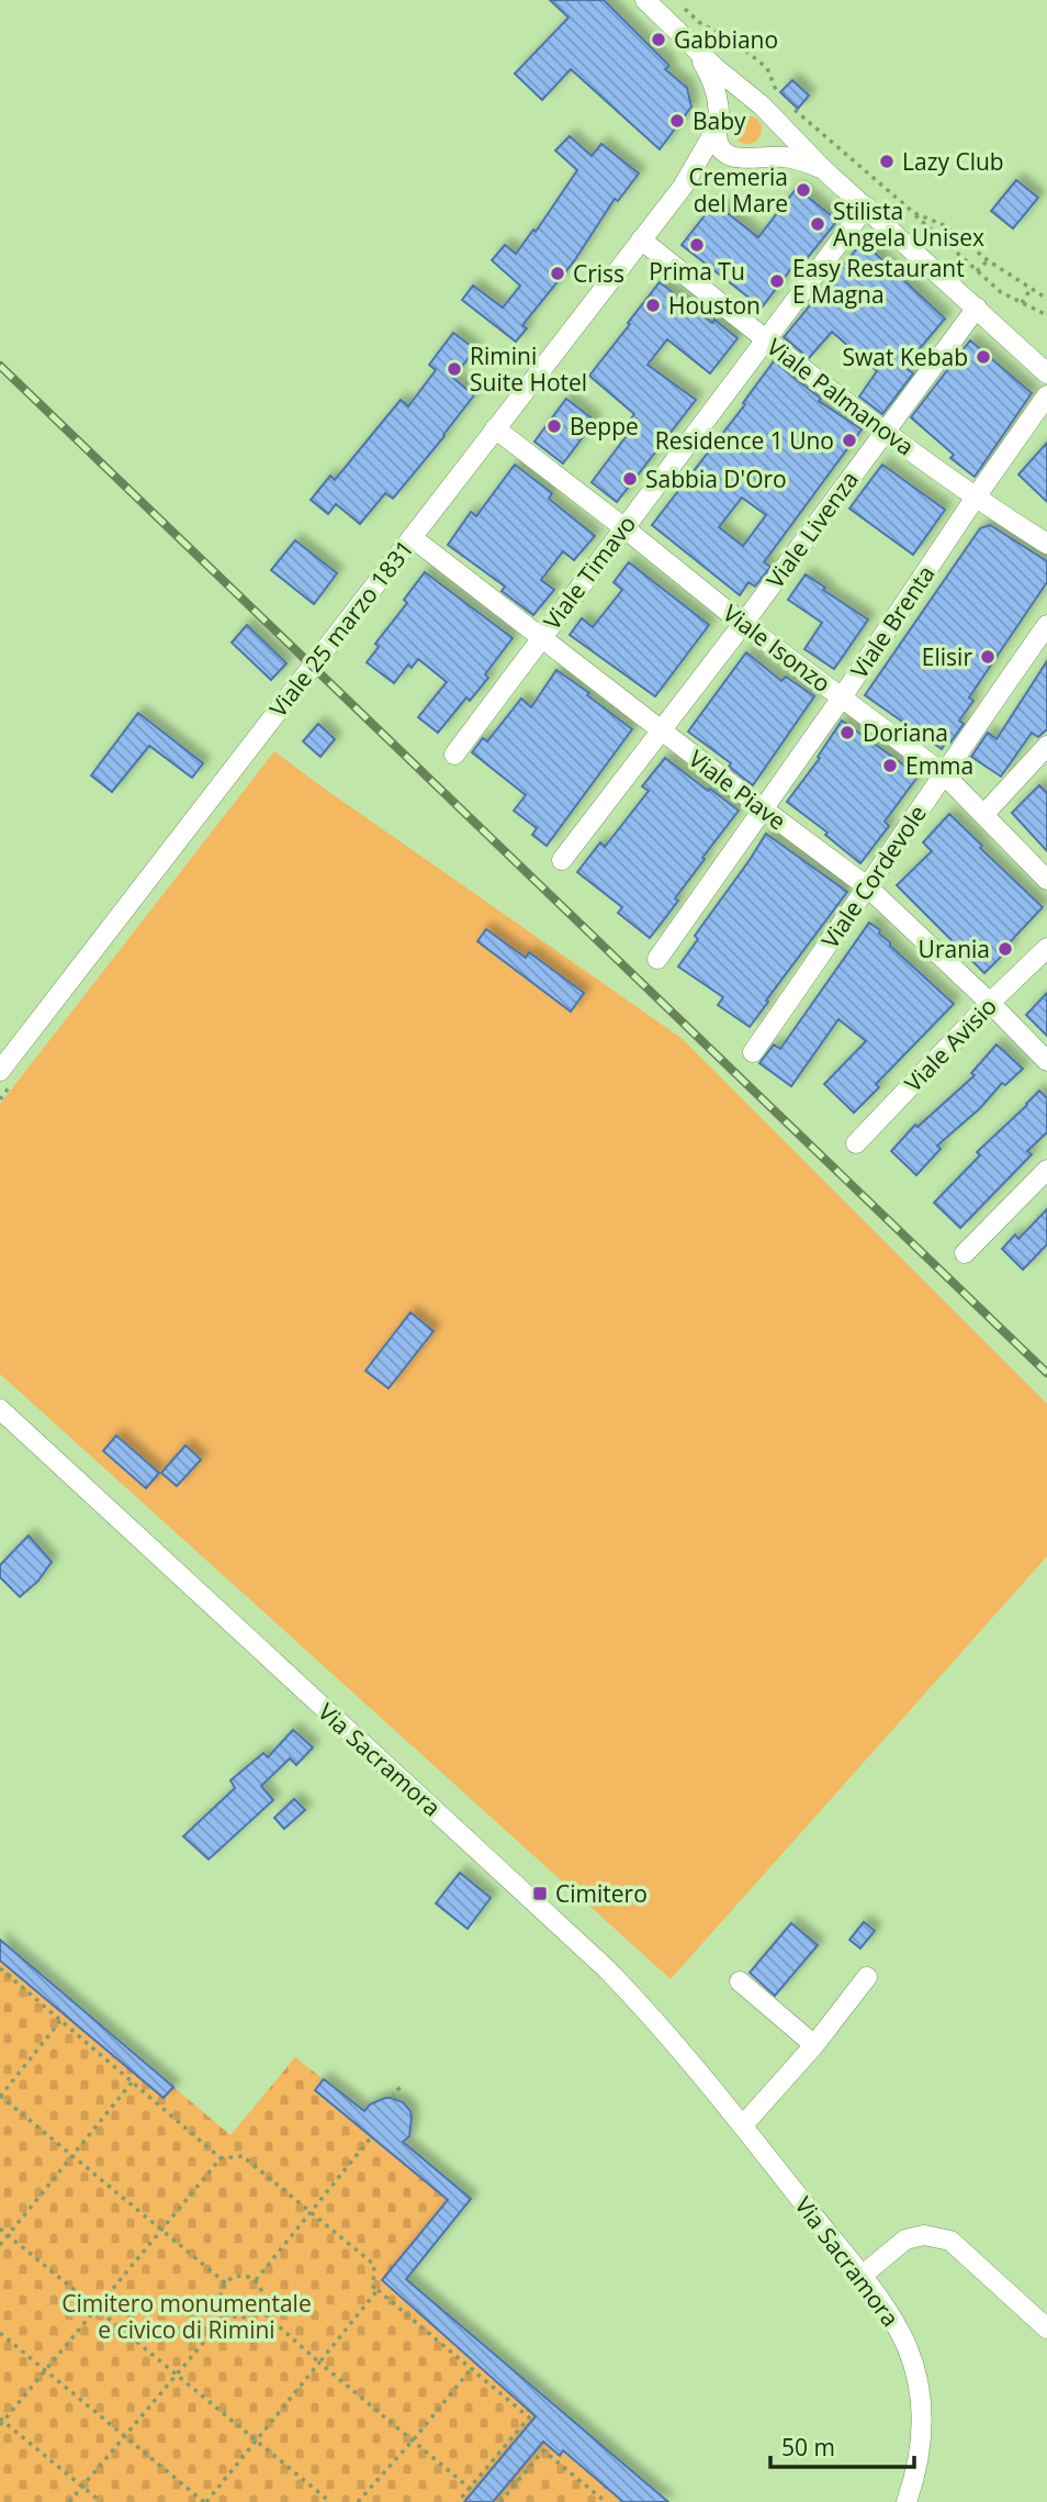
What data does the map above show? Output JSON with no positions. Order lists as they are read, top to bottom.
{
  "streets": {
    "street": [
      "Viale Palmanova",
      "Viale Livenza",
      "Viale Timavo",
      "Viale Brenta",
      "Viale 25 marzo 1831",
      "Viale Isonzo",
      "Viale Piave",
      "Viale Cordevole",
      "Viale Avisio",
      "Via Sacramora"
    ]
  },
  "crossings": [
    ["Viale Palmanova", "Viale Livenza"],
    ["Viale Palmanova", "Viale Timavo"],
    ["Viale Palmanova", "Viale Brenta"],
    ["Viale Palmanova", "Viale 25 marzo 1831"],
    ["Viale Livenza", "Viale Isonzo"],
    ["Viale Livenza", "Viale Piave"],
    ["Viale Timavo", "Viale Isonzo"],
    ["Viale Timavo", "Viale Piave"],
    ["Viale Brenta", "Viale Isonzo"],
    ["Viale Brenta", "Viale Piave"],
    ["Viale 25 marzo 1831", "Viale Isonzo"],
    ["Viale 25 marzo 1831", "Viale Piave"],
    ["Viale Isonzo", "Viale Cordevole"],
    ["Viale Piave", "Viale Cordevole"],
    ["Viale Piave", "Viale Avisio"]
  ],
  "parks": ["Cimitero monumentale e civico di Rimini"],
  "places": {
    "other": [
      "Gabbiano",
      "Baby",
      "Lazy Club",
      "Cremeria del Mare",
      "Stilista Angela Unisex",
      "Prima Tu",
      "Criss",
      "Easy Restaurant E Magna",
      "Houston",
      "Swat Kebab",
      "Rimini Suite Hotel",
      "Beppe",
      "Residence 1 Uno",
      "Sabbia D'Oro",
      "Elisir",
      "Doriana",
      "Emma",
      "Urania"
    ],
    "transit": ["Cimitero"]
  },
  "scale_bar": "50 m"
}
